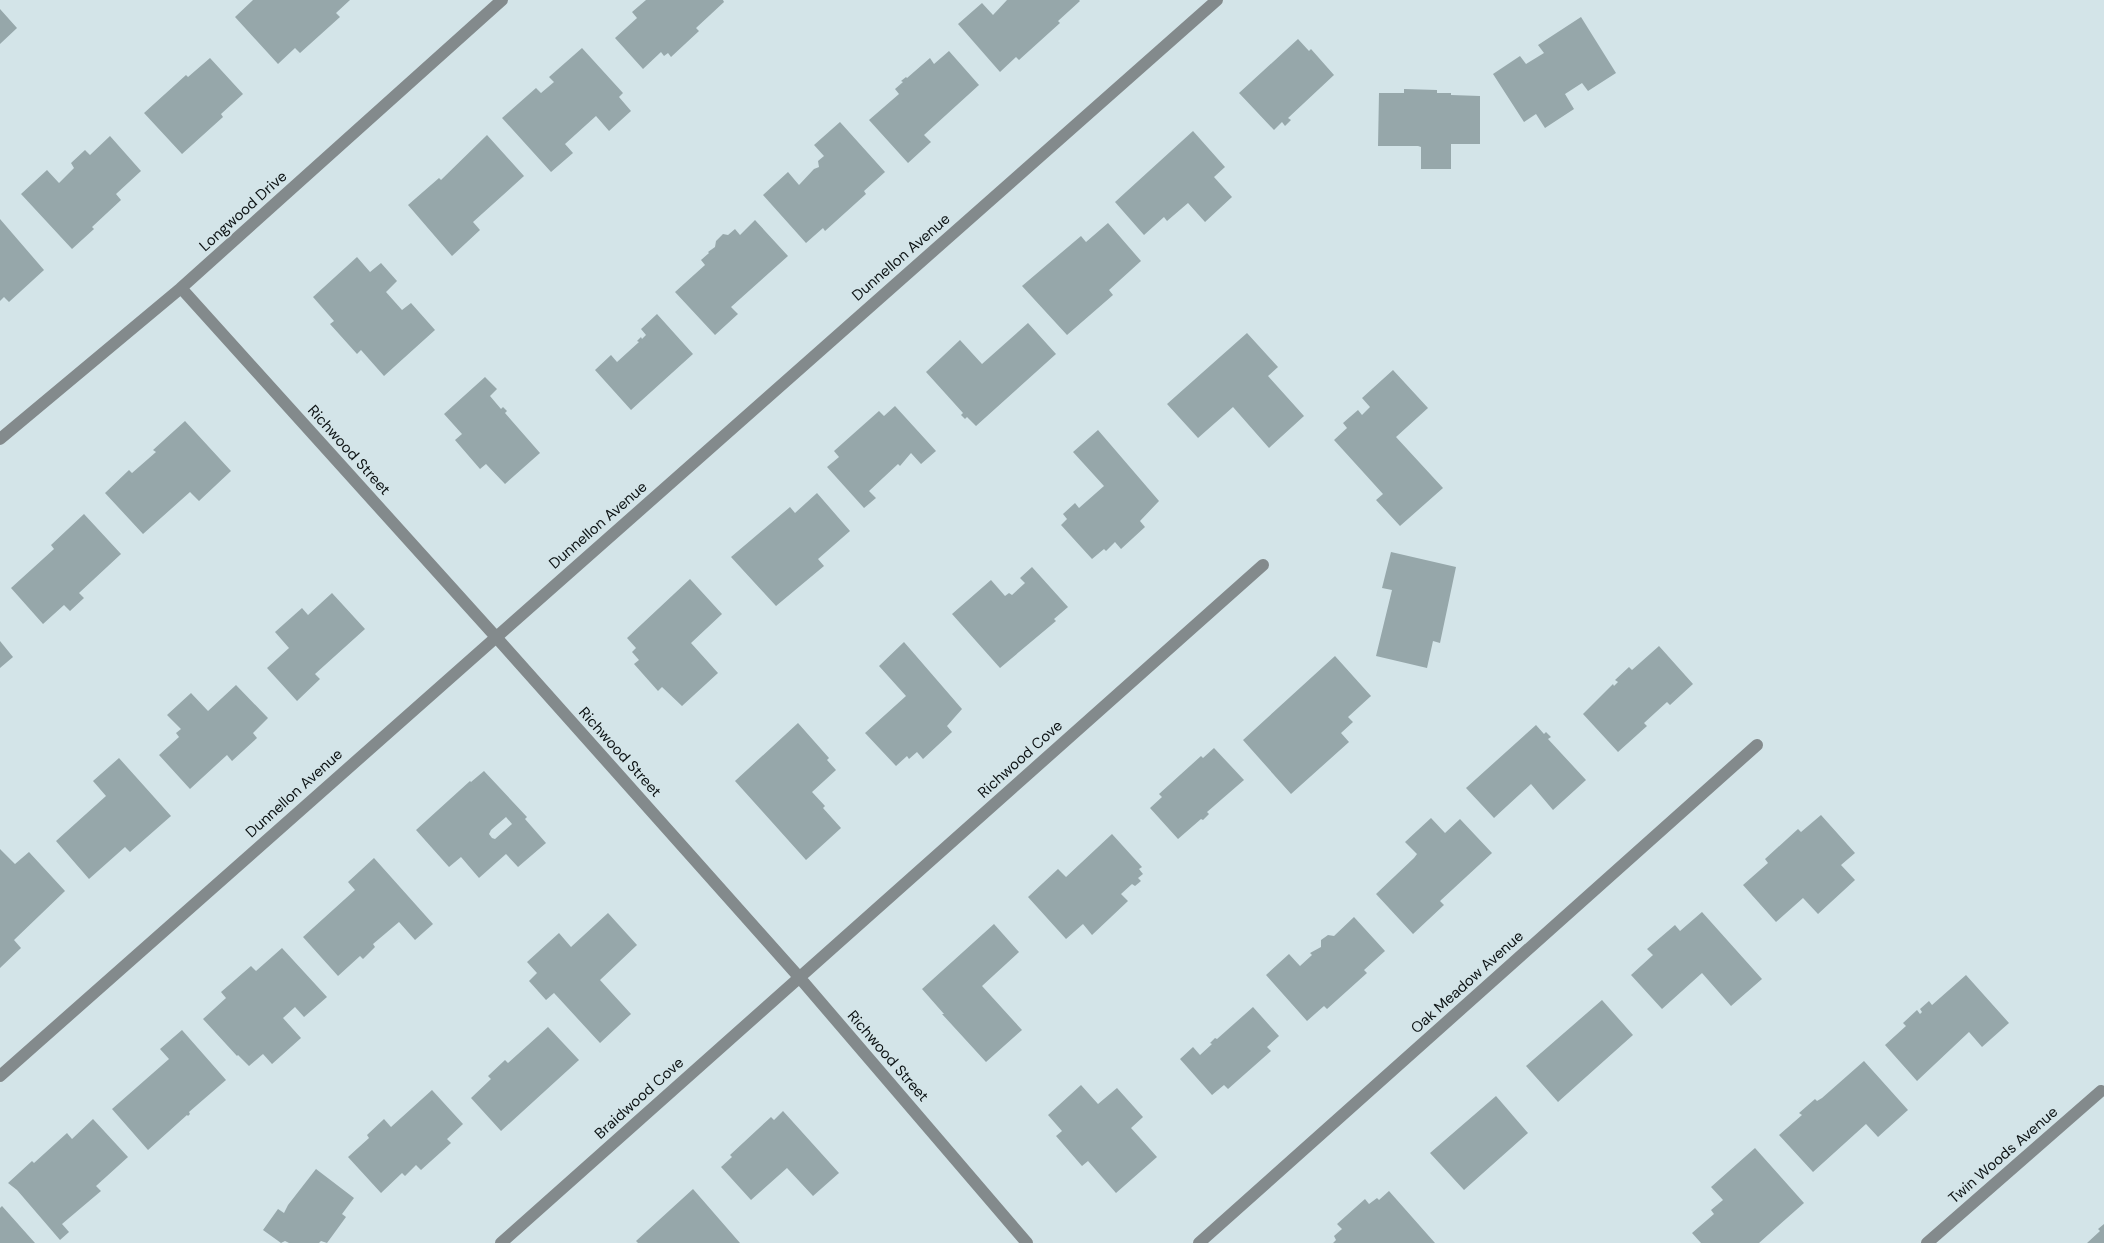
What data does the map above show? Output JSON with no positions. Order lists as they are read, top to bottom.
{
  "streets": {
    "street": [
      "Longwood Drive",
      "Dunnellon Avenue",
      "Richwood Street",
      "Richwood Cove",
      "Oak Meadow Avenue",
      "Braidwood Cove",
      "Twin Woods Avenue"
    ]
  },
  "crossings": [
    ["Longwood Drive", "Richwood Street"],
    ["Dunnellon Avenue", "Richwood Street"],
    ["Richwood Street", "Richwood Cove"],
    ["Richwood Street", "Braidwood Cove"],
    ["Richwood Cove", "Braidwood Cove"]
  ]
}
